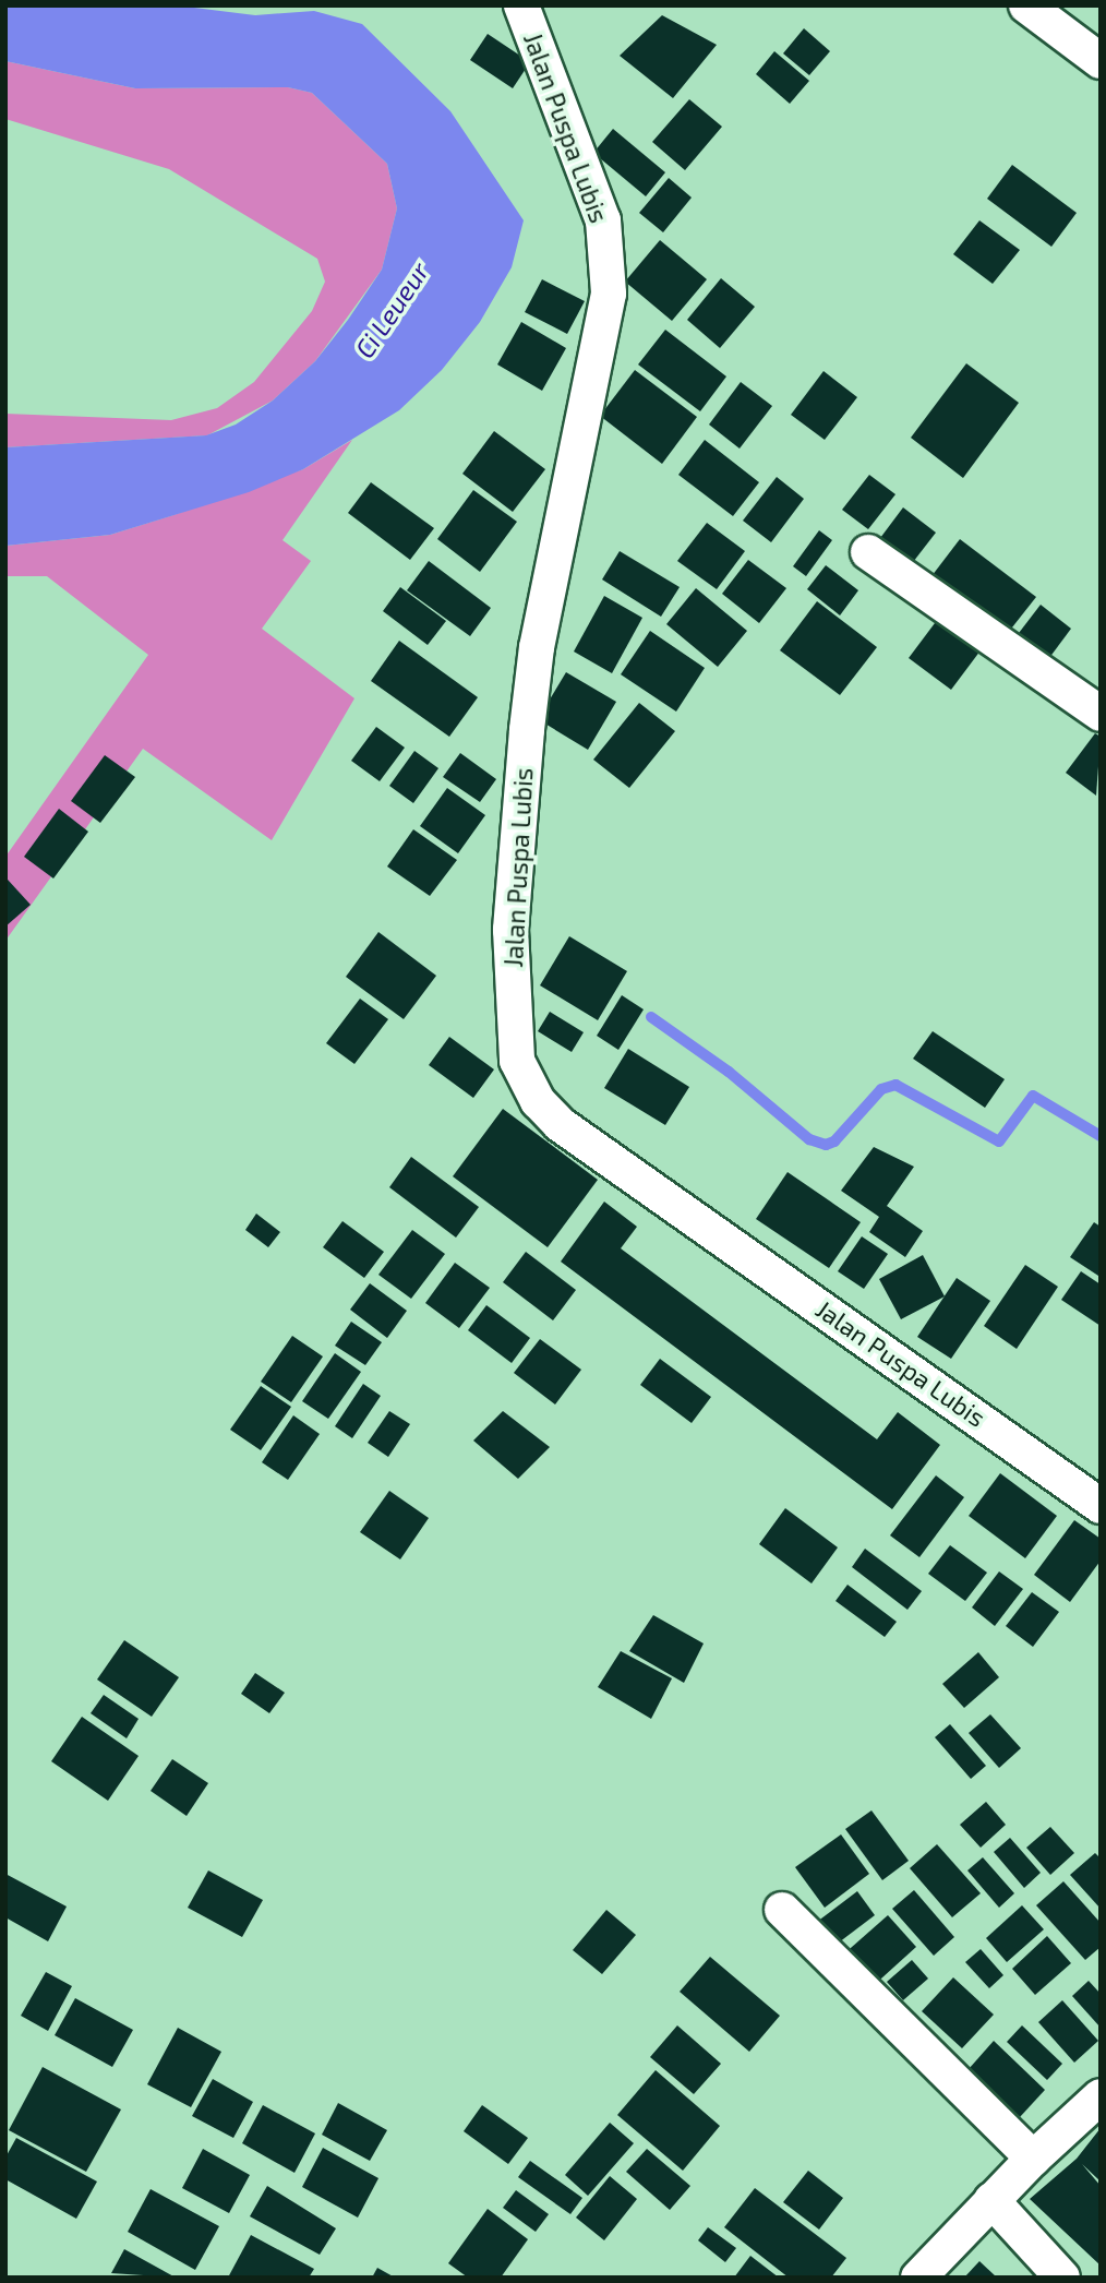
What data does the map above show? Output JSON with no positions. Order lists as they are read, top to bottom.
{
  "streets": {
    "street": ["Jalan Puspa Lubis"]
  },
  "water": ["Ci Leueur"]
}
